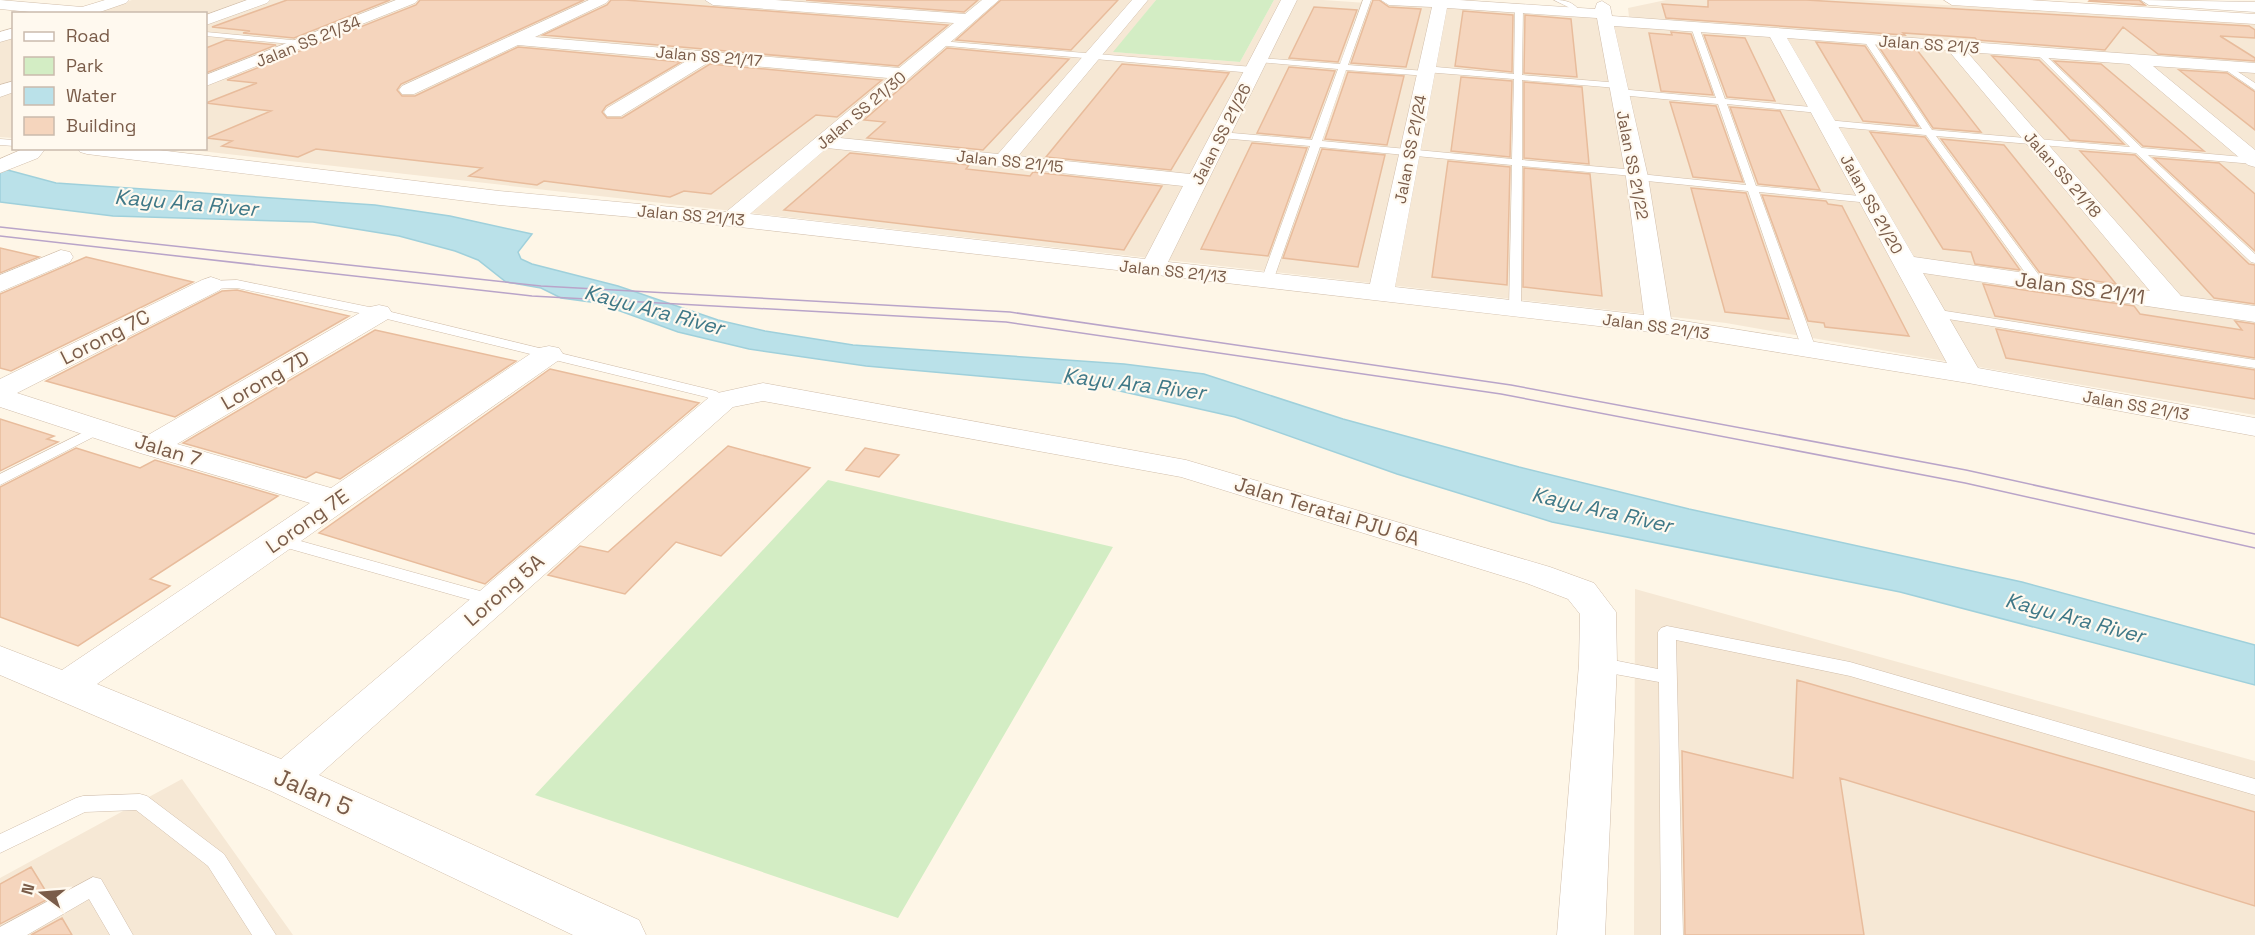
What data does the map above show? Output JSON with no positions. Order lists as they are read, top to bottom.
{
  "streets": {
    "street": [
      "Jalan SS 21/34",
      "Jalan SS 21/3",
      "Jalan SS 21/17",
      "Jalan SS 21/30",
      "Jalan SS 21/26",
      "Jalan SS 21/24",
      "Jalan SS 21/15",
      "Jalan SS 21/22",
      "Jalan SS 21/18",
      "Jalan SS 21/20",
      "Jalan SS 21/13",
      "Jalan SS 21/11",
      "Lorong 7C",
      "Lorong 7D",
      "Jalan 7",
      "Jalan Teratai PJU 6A",
      "Lorong 7E",
      "Lorong 5A",
      "Jalan 5"
    ]
  },
  "crossings": [
    ["Jalan SS 21/3", "Jalan SS 21/24"],
    ["Jalan SS 21/3", "Jalan SS 21/22"],
    ["Jalan SS 21/3", "Jalan SS 21/18"],
    ["Jalan SS 21/3", "Jalan SS 21/20"],
    ["Jalan SS 21/17", "Jalan SS 21/30"],
    ["Jalan SS 21/30", "Jalan SS 21/15"],
    ["Jalan SS 21/30", "Jalan SS 21/13"],
    ["Jalan SS 21/26", "Jalan SS 21/15"],
    ["Jalan SS 21/26", "Jalan SS 21/13"],
    ["Jalan SS 21/24", "Jalan SS 21/13"],
    ["Jalan SS 21/22", "Jalan SS 21/13"],
    ["Jalan SS 21/18", "Jalan SS 21/11"],
    ["Jalan SS 21/20", "Jalan SS 21/13"],
    ["Jalan SS 21/20", "Jalan SS 21/11"],
    ["Lorong 7D", "Jalan 7"],
    ["Jalan 7", "Lorong 7E"],
    ["Jalan Teratai PJU 6A", "Lorong 5A"],
    ["Lorong 7E", "Jalan 5"],
    ["Lorong 5A", "Jalan 5"]
  ],
  "water": ["Kayu Ara River"],
  "legend": [
    "Road",
    "Park",
    "Water",
    "Building"
  ],
  "north": "left"
}
